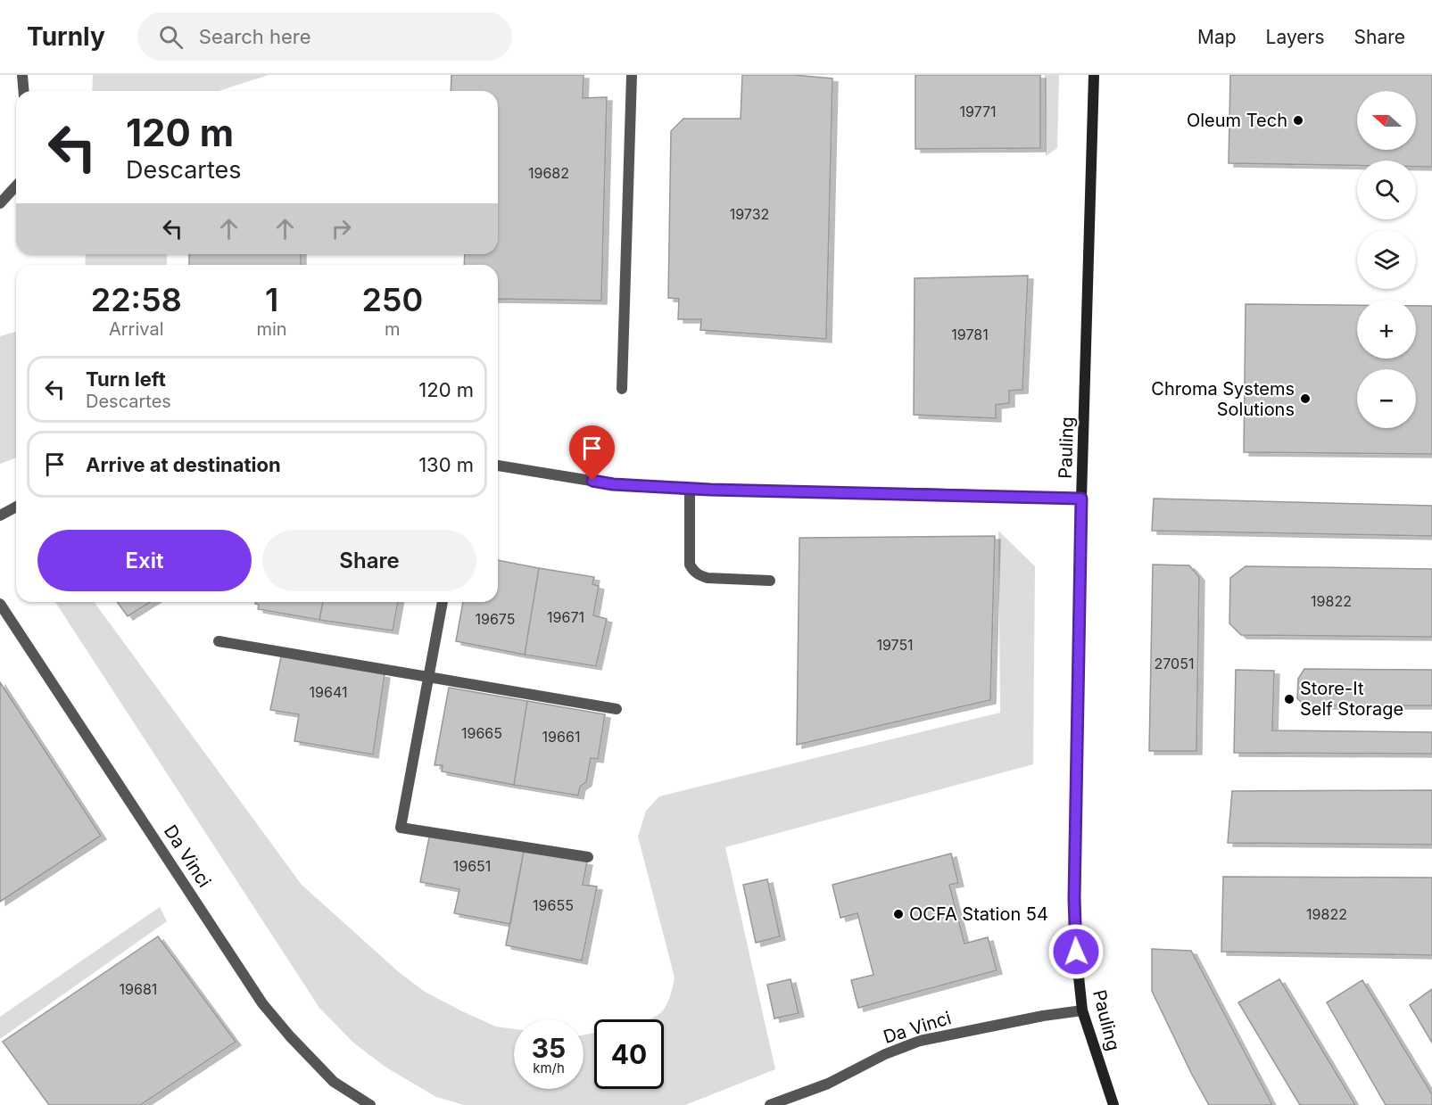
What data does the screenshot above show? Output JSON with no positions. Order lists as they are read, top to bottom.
{
  "streets": {
    "street": ["Pauling", "Da Vinci"]
  },
  "crossings": [
    ["Pauling", "Da Vinci"]
  ],
  "places": [
    "Oleum Tech",
    "Chroma Systems Solutions",
    "Store-It Self Storage",
    "OCFA Station 54"
  ],
  "house_numbers": [
    "19771",
    "19682",
    "19732",
    "19781",
    "19822",
    "19671",
    "19675",
    "19751",
    "27051",
    "19641",
    "19665",
    "19661",
    "19651",
    "19655",
    "19822",
    "19681"
  ],
  "north": "left",
  "page": {
    "header": "Turnly",
    "search": "Search here",
    "nav": ["Map", "Layers", "Share"],
    "map_buttons": ["+", "−"],
    "turn": ["120 m", "Descartes"],
    "eta": [
      "22:58",
      "Arrival",
      "1",
      "min",
      "250",
      "m"
    ],
    "list": [
      {
        "name": "Turn left",
        "note": "Descartes",
        "value": "120 m"
      },
      {
        "name": "Arrive at destination",
        "value": "130 m"
      }
    ],
    "buttons": ["Exit", "Share"],
    "speed": "35 km/h",
    "limit": "40"
  }
}
